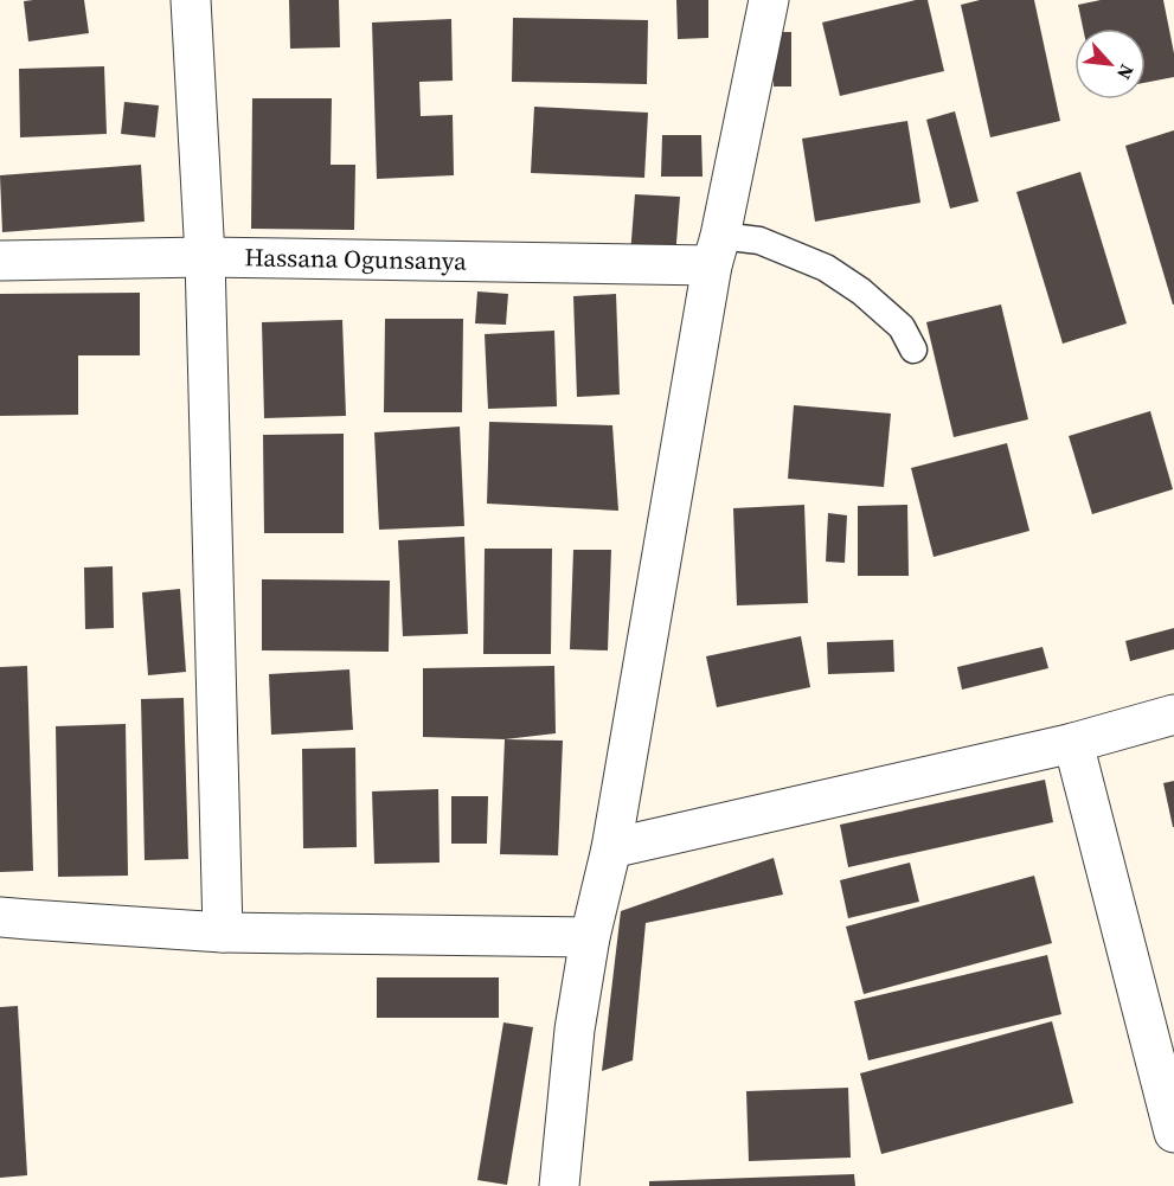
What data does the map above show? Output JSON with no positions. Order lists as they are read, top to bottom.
{
  "streets": {
    "street": ["Hassana Ogunsanya"]
  },
  "north": "bottom right"
}
